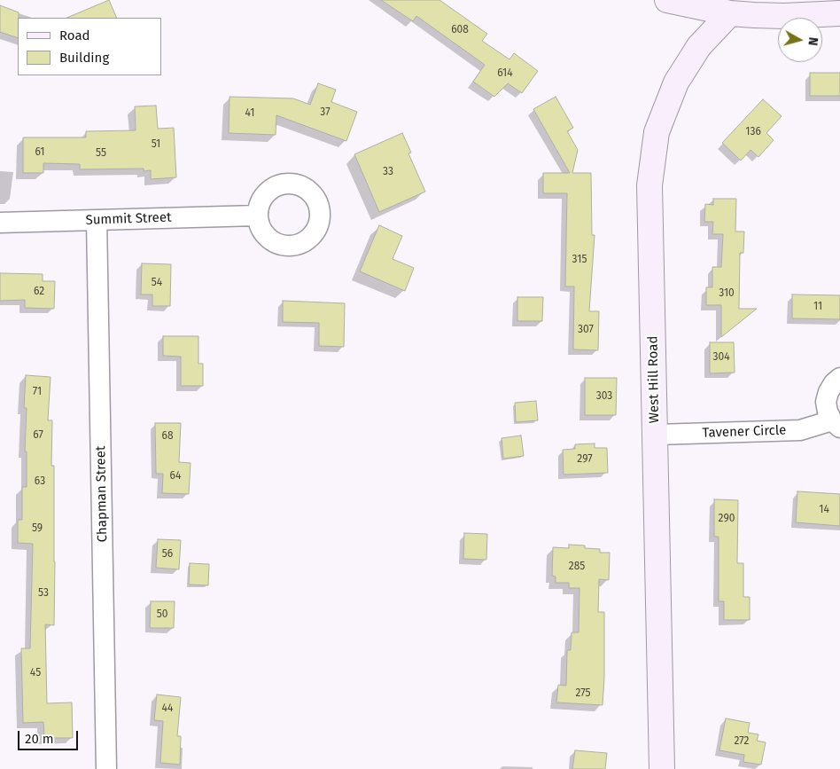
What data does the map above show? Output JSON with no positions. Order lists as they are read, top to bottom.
{
  "streets": {
    "street": [
      "Summit Street",
      "West Hill Road",
      "Tavener Circle",
      "Chapman Street"
    ]
  },
  "crossings": [
    ["Summit Street", "Chapman Street"],
    ["West Hill Road", "Tavener Circle"]
  ],
  "house_numbers": [
    "608",
    "614",
    "37",
    "41",
    "136",
    "51",
    "61",
    "55",
    "33",
    "315",
    "54",
    "62",
    "310",
    "11",
    "307",
    "304",
    "71",
    "303",
    "67",
    "68",
    "297",
    "64",
    "63",
    "14",
    "290",
    "59",
    "56",
    "285",
    "53",
    "50",
    "45",
    "275",
    "44",
    "272"
  ],
  "legend": ["Road", "Building"],
  "scale_bar": "20 m",
  "north": "right"
}
